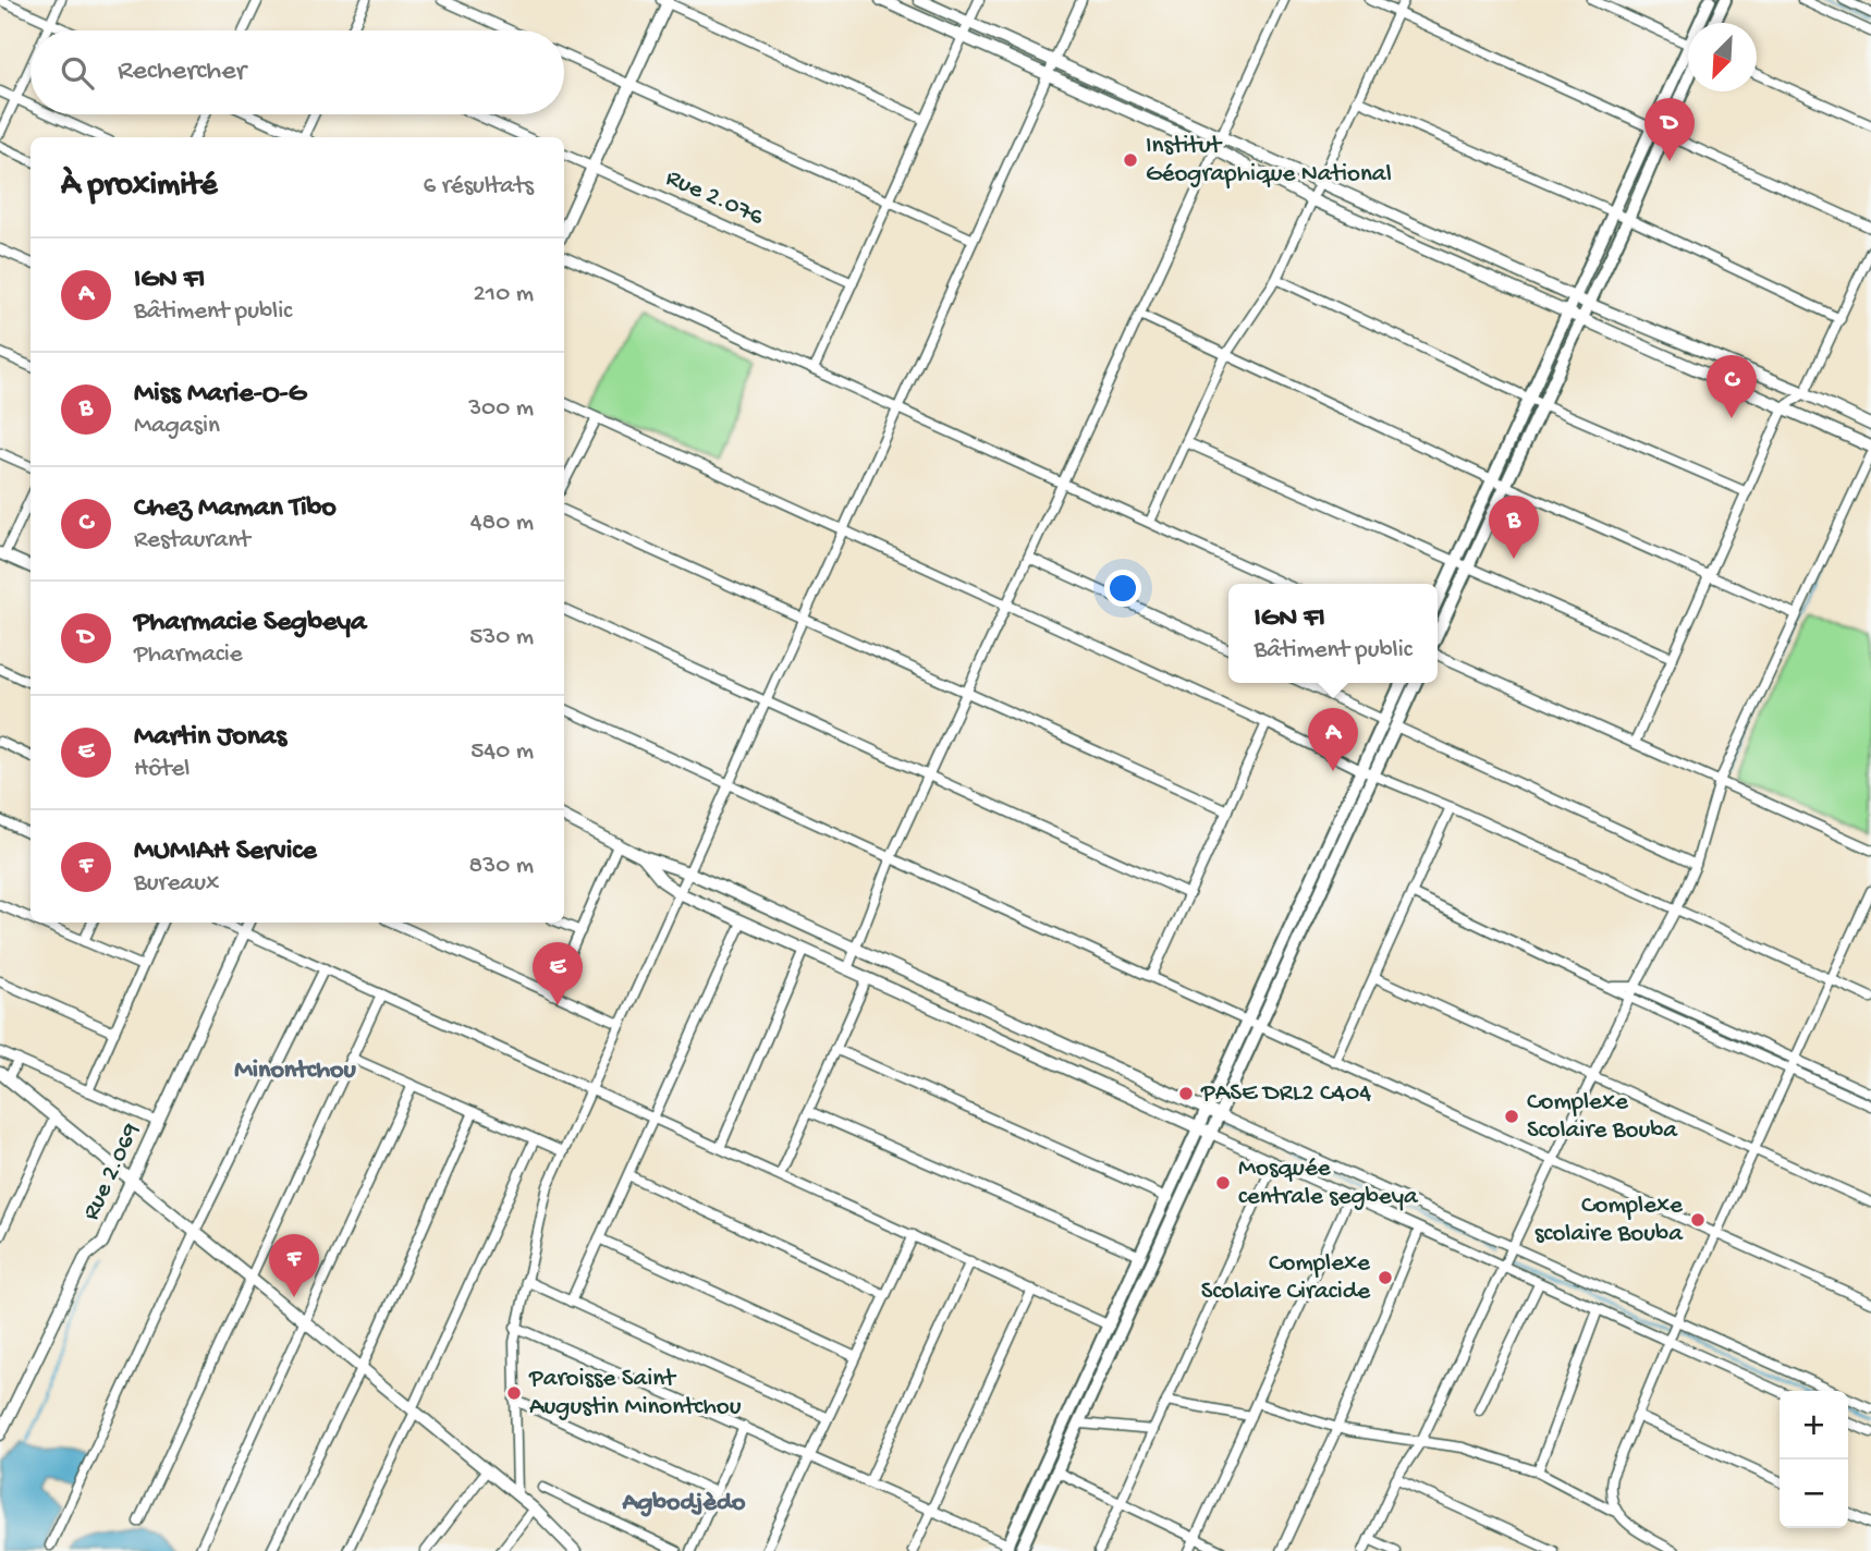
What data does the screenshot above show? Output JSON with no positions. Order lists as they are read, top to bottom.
{
  "streets": {
    "street": ["Rue 2.076", "Rue 2.069"]
  },
  "districts": ["Minontchou", "Agbodjèdo"],
  "places": [
    "Institut Géographique National",
    "PASE DRL2 C404",
    "Complexe Scolaire Bouba",
    "Mosquée centrale segbeya",
    "Complexe scolaire Bouba",
    "Complexe Scolaire Ciracide",
    "Paroisse Saint Augustin Minontchou"
  ],
  "north": "bottom left",
  "page": {
    "search": "Rechercher",
    "pins": [
      "D",
      "C",
      "B",
      "A",
      "E",
      "F"
    ],
    "heading": ["À proximité", "6 résultats"],
    "list": [
      {
        "mark": "A",
        "name": "IGN FI",
        "note": "Bâtiment public",
        "value": "210 m"
      },
      {
        "mark": "B",
        "name": "Miss Marie-O-G",
        "note": "Magasin",
        "value": "300 m"
      },
      {
        "mark": "C",
        "name": "Chez Maman Tibo",
        "note": "Restaurant",
        "value": "480 m"
      },
      {
        "mark": "D",
        "name": "Pharmacie Segbeya",
        "note": "Pharmacie",
        "value": "530 m"
      },
      {
        "mark": "E",
        "name": "Martin Jonas",
        "note": "Hôtel",
        "value": "540 m"
      },
      {
        "mark": "F",
        "name": "MUMIAH Service",
        "note": "Bureaux",
        "value": "830 m"
      }
    ],
    "popup": ["IGN FI", "Bâtiment public"],
    "map_buttons": ["+", "−"]
  }
}
